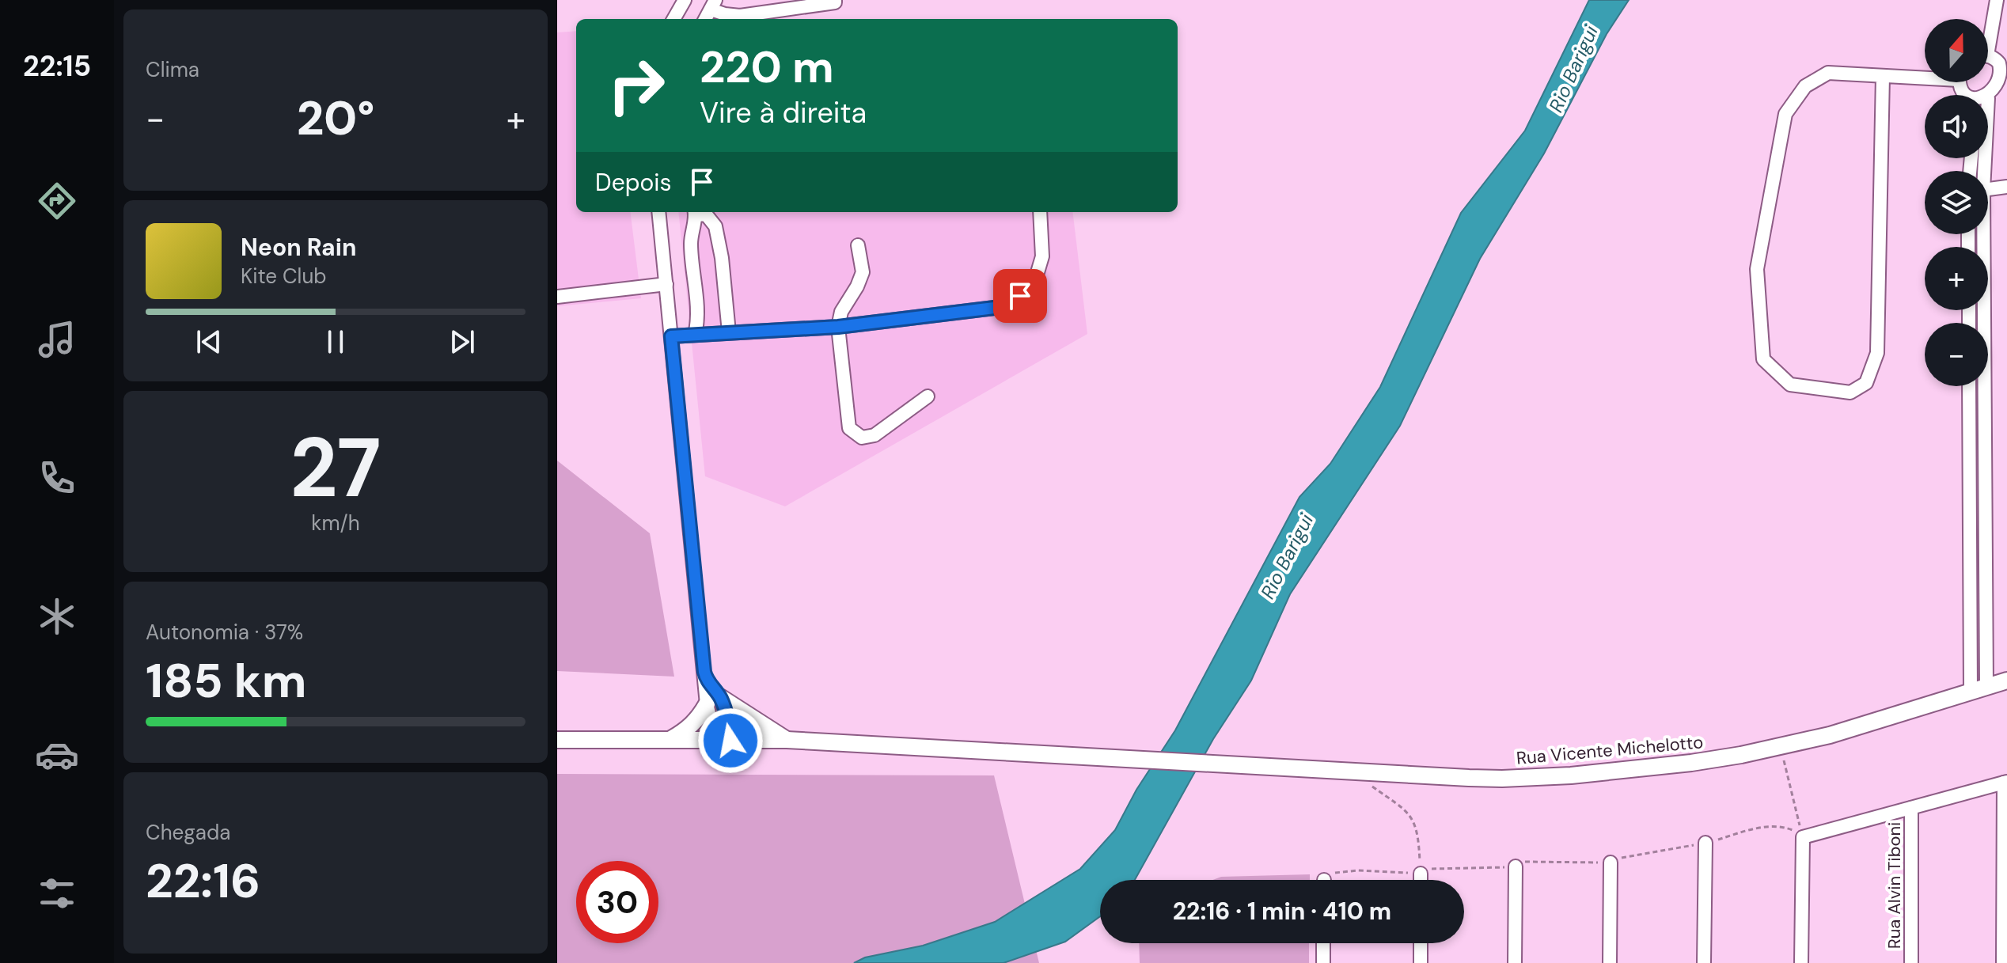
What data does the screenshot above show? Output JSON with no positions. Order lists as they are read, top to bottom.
{
  "streets": {
    "main road": ["Rua Vicente Michelotto"],
    "street": ["Rua Alvin Tiboni"]
  },
  "water": ["Rio Barigui"],
  "north": "top",
  "page": {
    "tabs": "22:15",
    "tile": [
      "Clima",
      ["27", "km/h"],
      ["Autonomia · 37%", "185 km"],
      ["Chegada", "22:16"]
    ],
    "map_buttons": ["+", "−"],
    "turn": ["220 m", "Vire à direita"],
    "heat": ["−", "20°", "+"],
    "then": "Depois",
    "song": ["Neon Rain", "Kite Club"],
    "limit": "30",
    "trip": "22:16 · 1 min · 410 m"
  }
}
